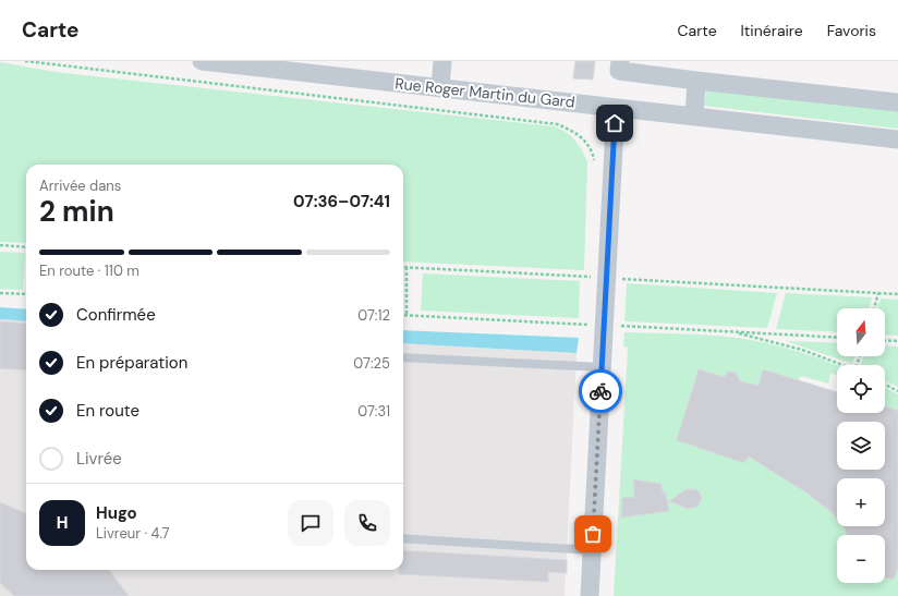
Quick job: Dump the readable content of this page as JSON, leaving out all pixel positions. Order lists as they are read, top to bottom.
{
  "streets": {
    "street": ["Rue Roger Martin du Gard"]
  },
  "north": "top",
  "page": {
    "header": "Carte",
    "nav": ["Carte", "Itinéraire", "Favoris"],
    "heading": ["2 min", "Arrivée dans", "07:36–07:41"],
    "panel": ["Hugo", "Livreur · 4.7"],
    "bar": "En route · 110 m",
    "list": [
      ["Confirmée", "07:12"],
      ["En préparation", "07:25"],
      ["En route", "07:31"],
      "Livrée"
    ],
    "map_buttons": ["+", "−"],
    "round": "H"
  }
}
